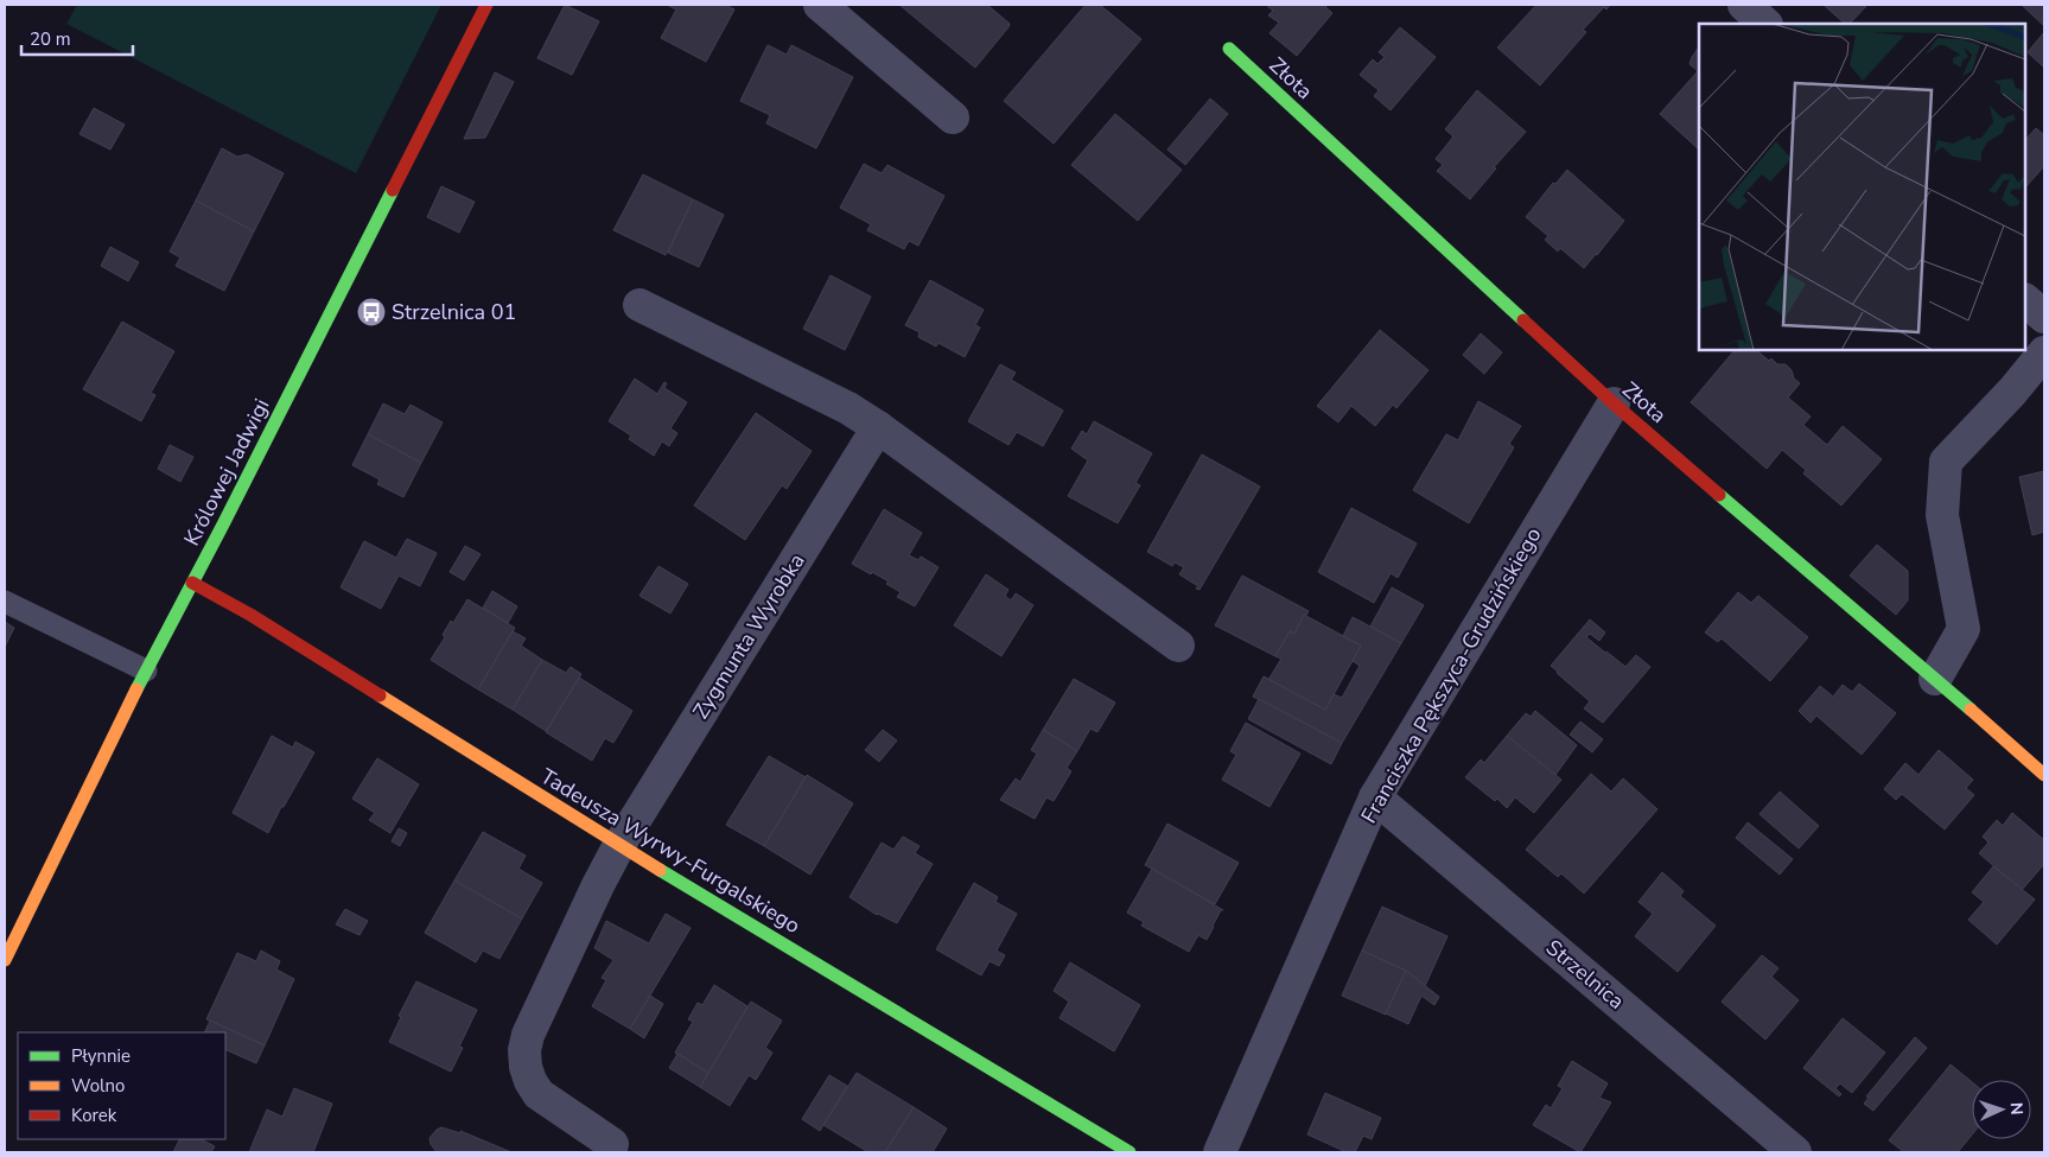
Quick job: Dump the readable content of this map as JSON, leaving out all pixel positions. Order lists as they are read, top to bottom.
{
  "streets": {
    "street": [
      "Złota",
      "Królowej Jadwigi",
      "Zygmunta Wyrobka",
      "Franciszka Pększyca-Grudzińskiego",
      "Tadeusza Wyrwy-Furgalskiego",
      "Strzelnica"
    ]
  },
  "crossings": [
    ["Złota", "Franciszka Pększyca-Grudzińskiego"],
    ["Królowej Jadwigi", "Tadeusza Wyrwy-Furgalskiego"],
    ["Zygmunta Wyrobka", "Tadeusza Wyrwy-Furgalskiego"],
    ["Franciszka Pększyca-Grudzińskiego", "Strzelnica"]
  ],
  "places": {
    "bus stop": ["Strzelnica 01"]
  },
  "legend": ["Płynnie", "Wolno", "Korek"],
  "scale_bar": "20 m",
  "north": "right"
}
